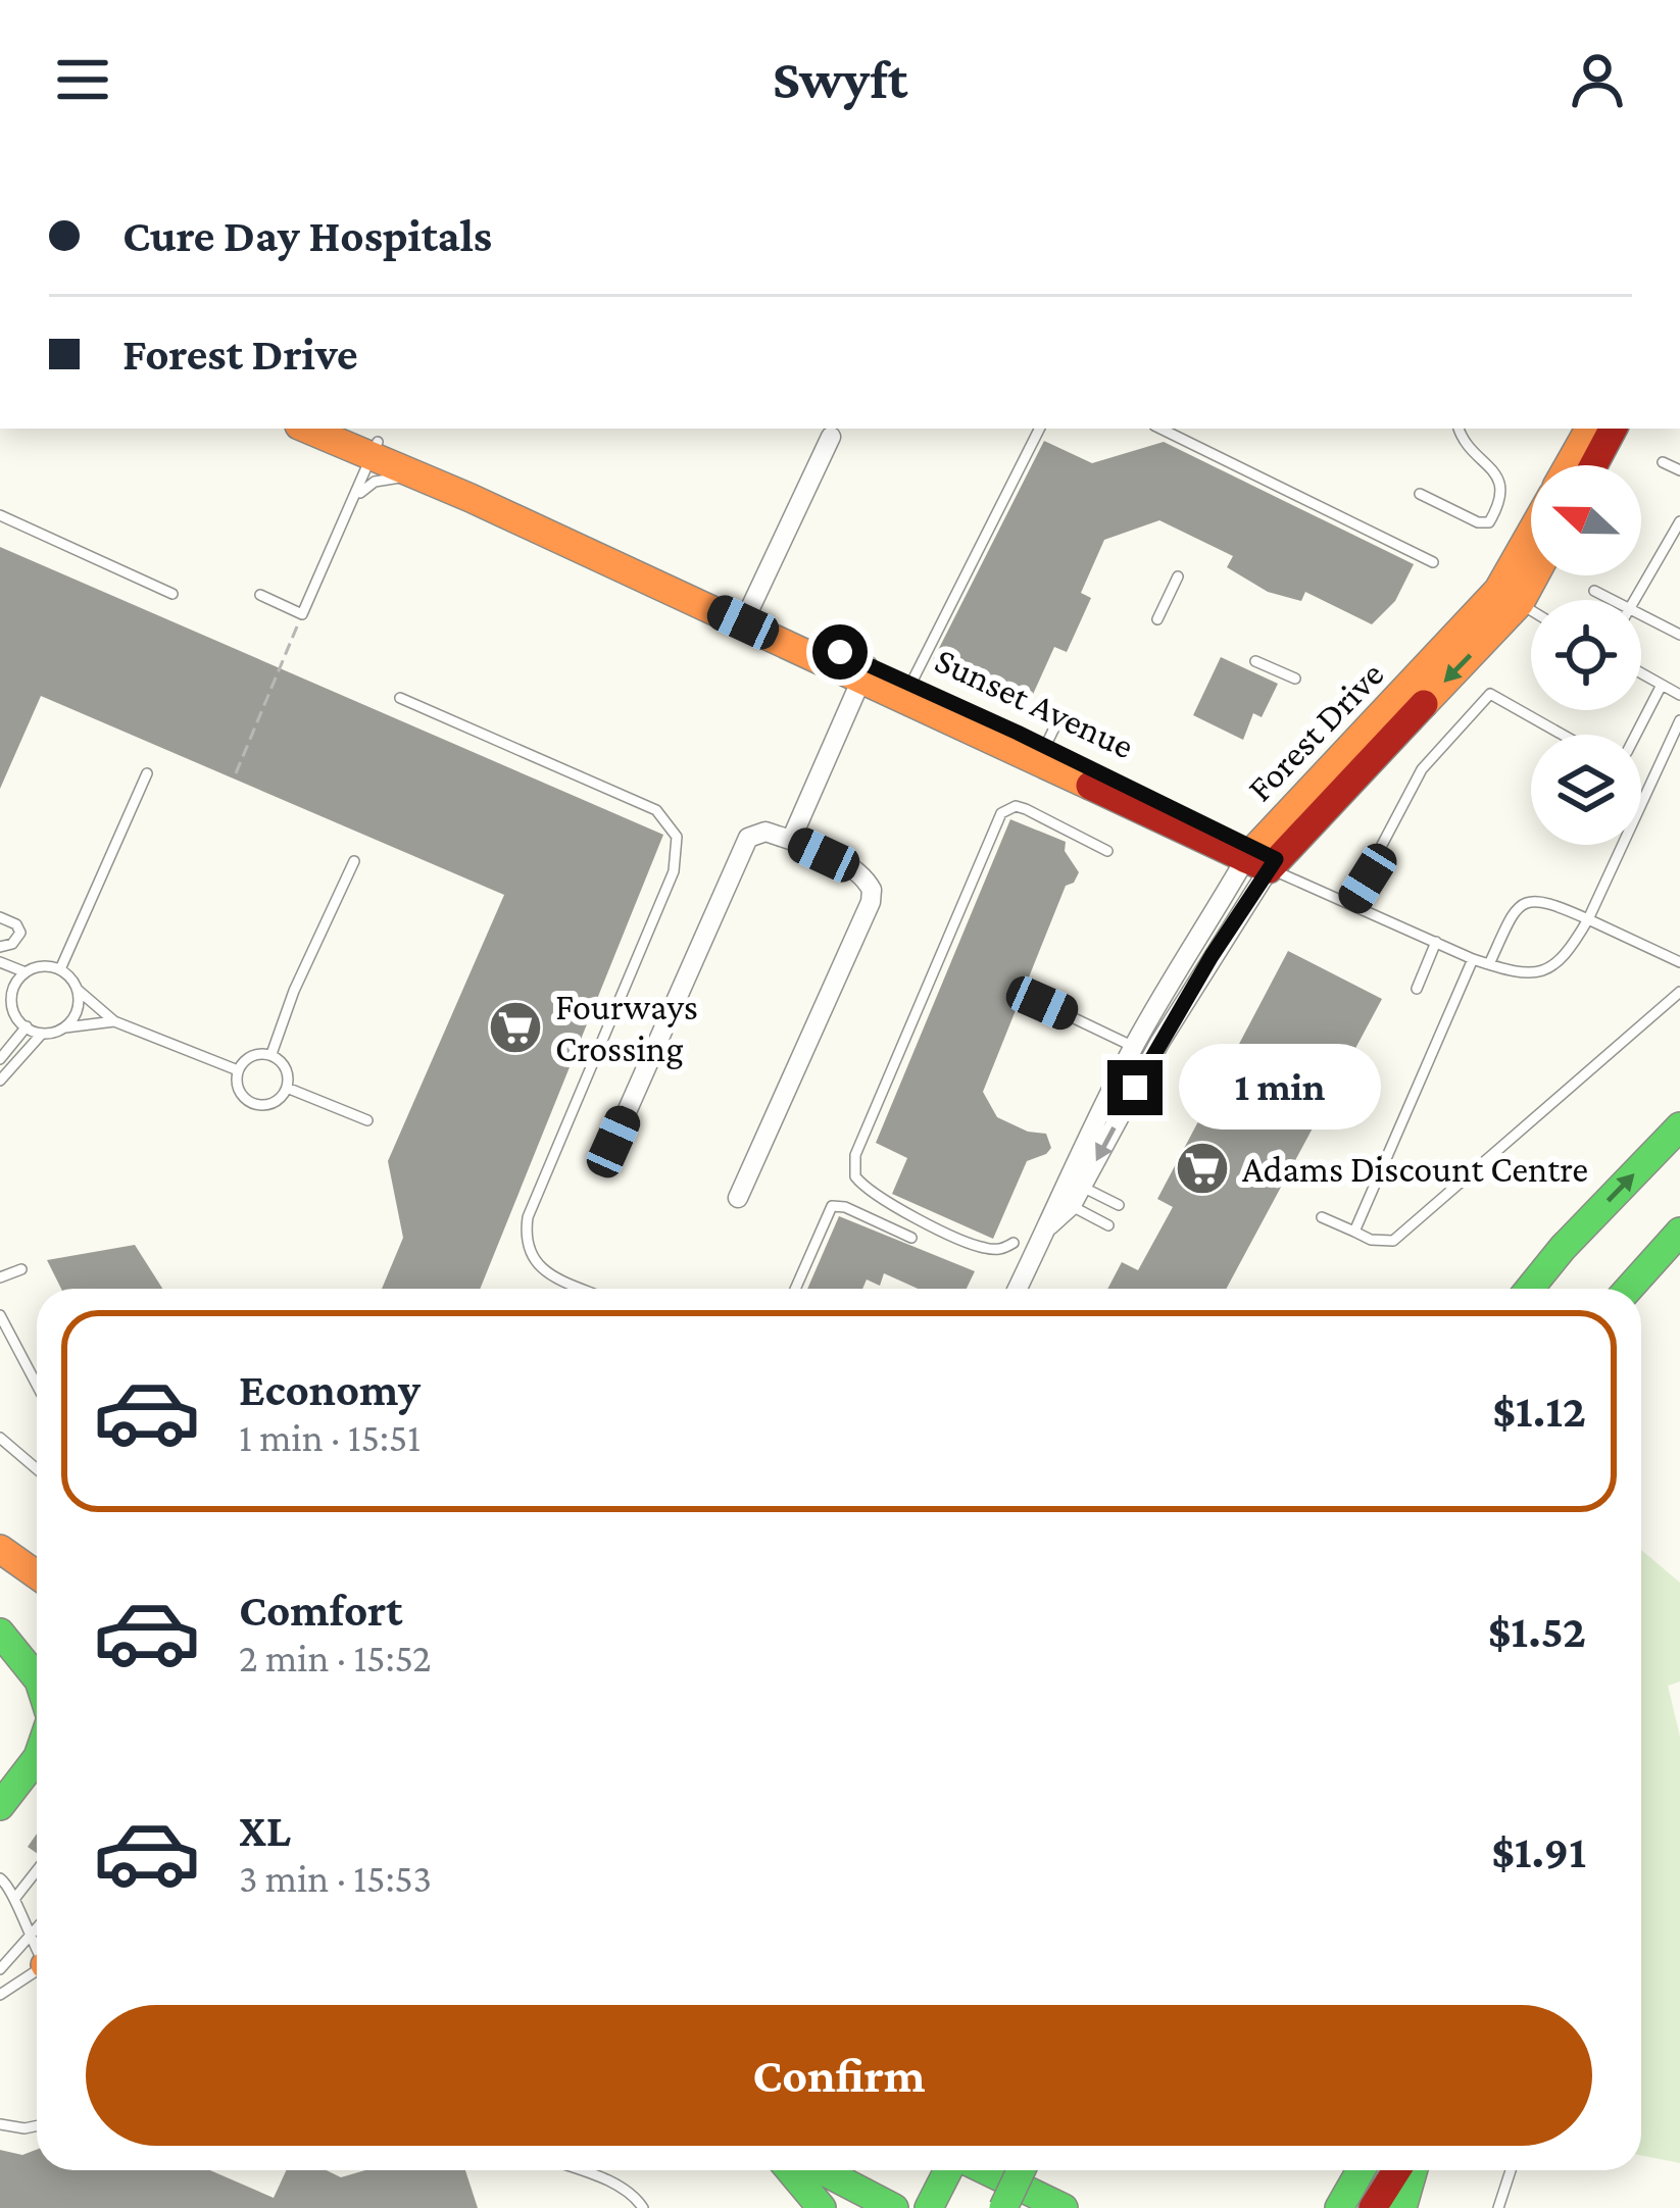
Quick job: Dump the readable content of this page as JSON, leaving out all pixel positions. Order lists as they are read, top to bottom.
{
  "streets": {
    "street": ["Sunset Avenue", "Forest Drive"]
  },
  "crossings": [
    ["Sunset Avenue", "Forest Drive"]
  ],
  "places": {
    "supermarket": ["Fourways Crossing", "Adams Discount Centre"]
  },
  "north": "left",
  "page": {
    "header": "Swyft",
    "banner": ["Cure Day Hospitals", "Forest Drive"],
    "bubble": "1 min",
    "list": [
      {
        "name": "Economy",
        "note": "1 min · 15:51",
        "value": "$1.12"
      },
      {
        "name": "Comfort",
        "note": "2 min · 15:52",
        "value": "$1.52"
      },
      {
        "name": "XL",
        "note": "3 min · 15:53",
        "value": "$1.91"
      }
    ],
    "buttons": "Confirm"
  }
}
